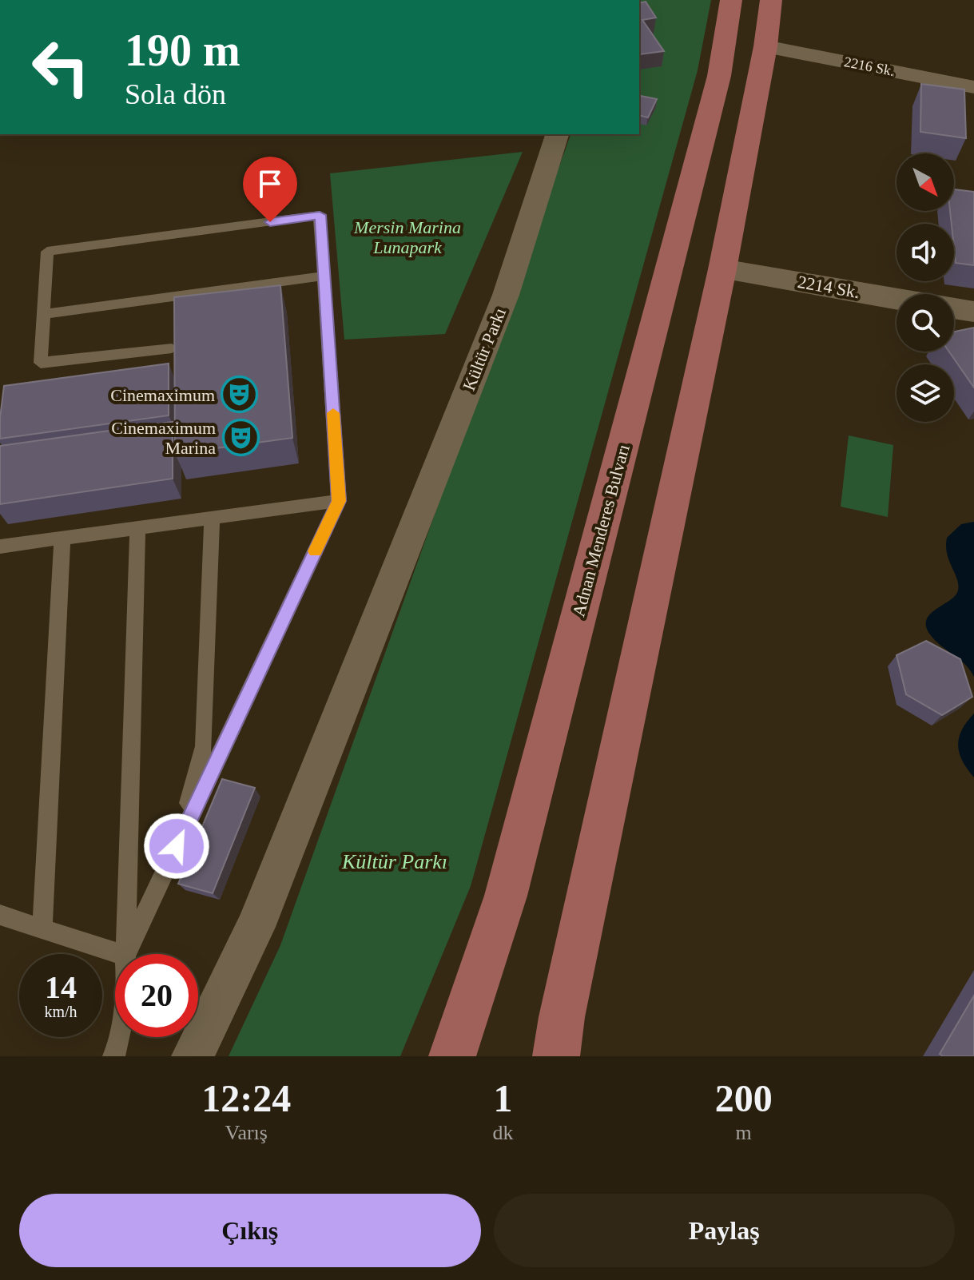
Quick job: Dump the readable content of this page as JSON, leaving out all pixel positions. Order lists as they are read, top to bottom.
{
  "streets": {
    "main road": ["Adnan Menderes Bulvarı"],
    "street": ["2216 Sk.", "2214 Sk.", "Kültür Parkı"]
  },
  "parks": ["Mersin Marina Lunapark", "Kültür Parkı"],
  "places": {
    "theatre": ["Cinemaximum", "Cinemaximum Marina"]
  },
  "north": "bottom right",
  "page": {
    "turn": ["190 m", "Sola dön"],
    "speed": "14 km/h",
    "limit": "20",
    "eta": [
      "12:24",
      "Varış",
      "1",
      "dk",
      "200",
      "m"
    ],
    "buttons": ["Çıkış", "Paylaş"]
  }
}
